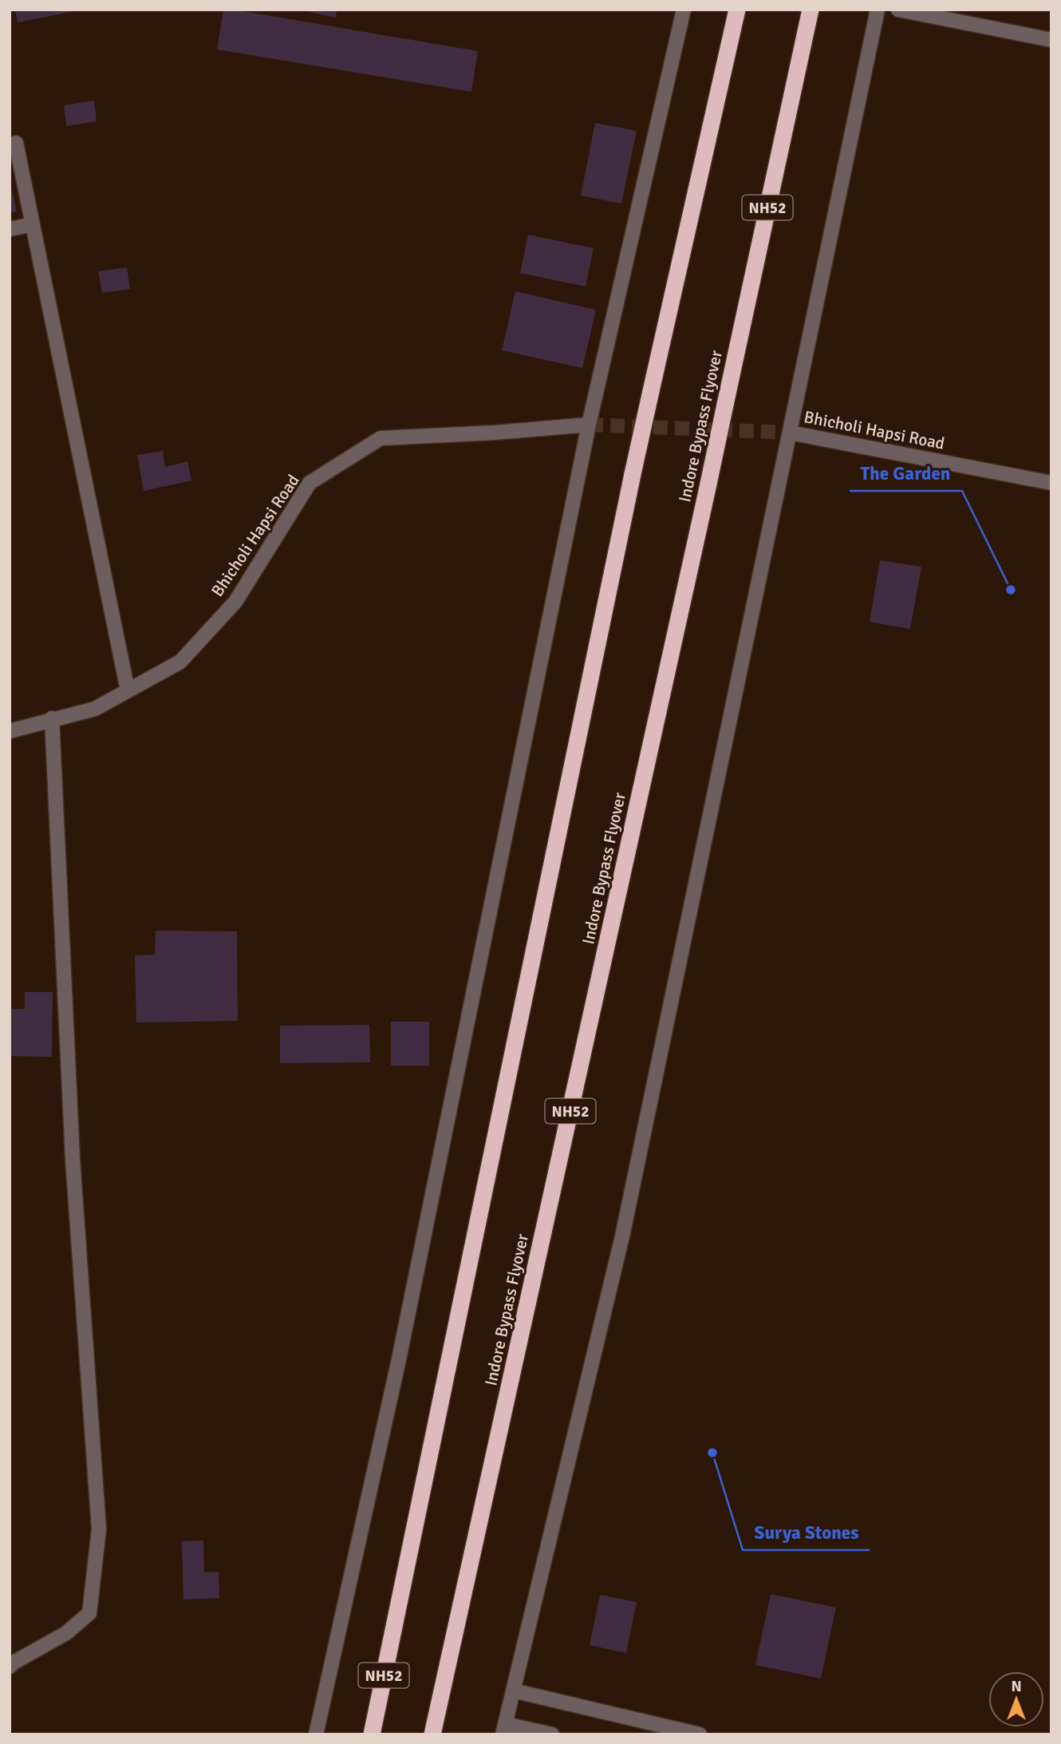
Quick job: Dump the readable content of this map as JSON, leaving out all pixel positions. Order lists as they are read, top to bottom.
{
  "streets": {
    "highway": ["NH52", "Indore Bypass Flyover"],
    "street": ["Bhicholi Hapsi Road"]
  },
  "places": ["The Garden", "Surya Stones"],
  "north": "top"
}
